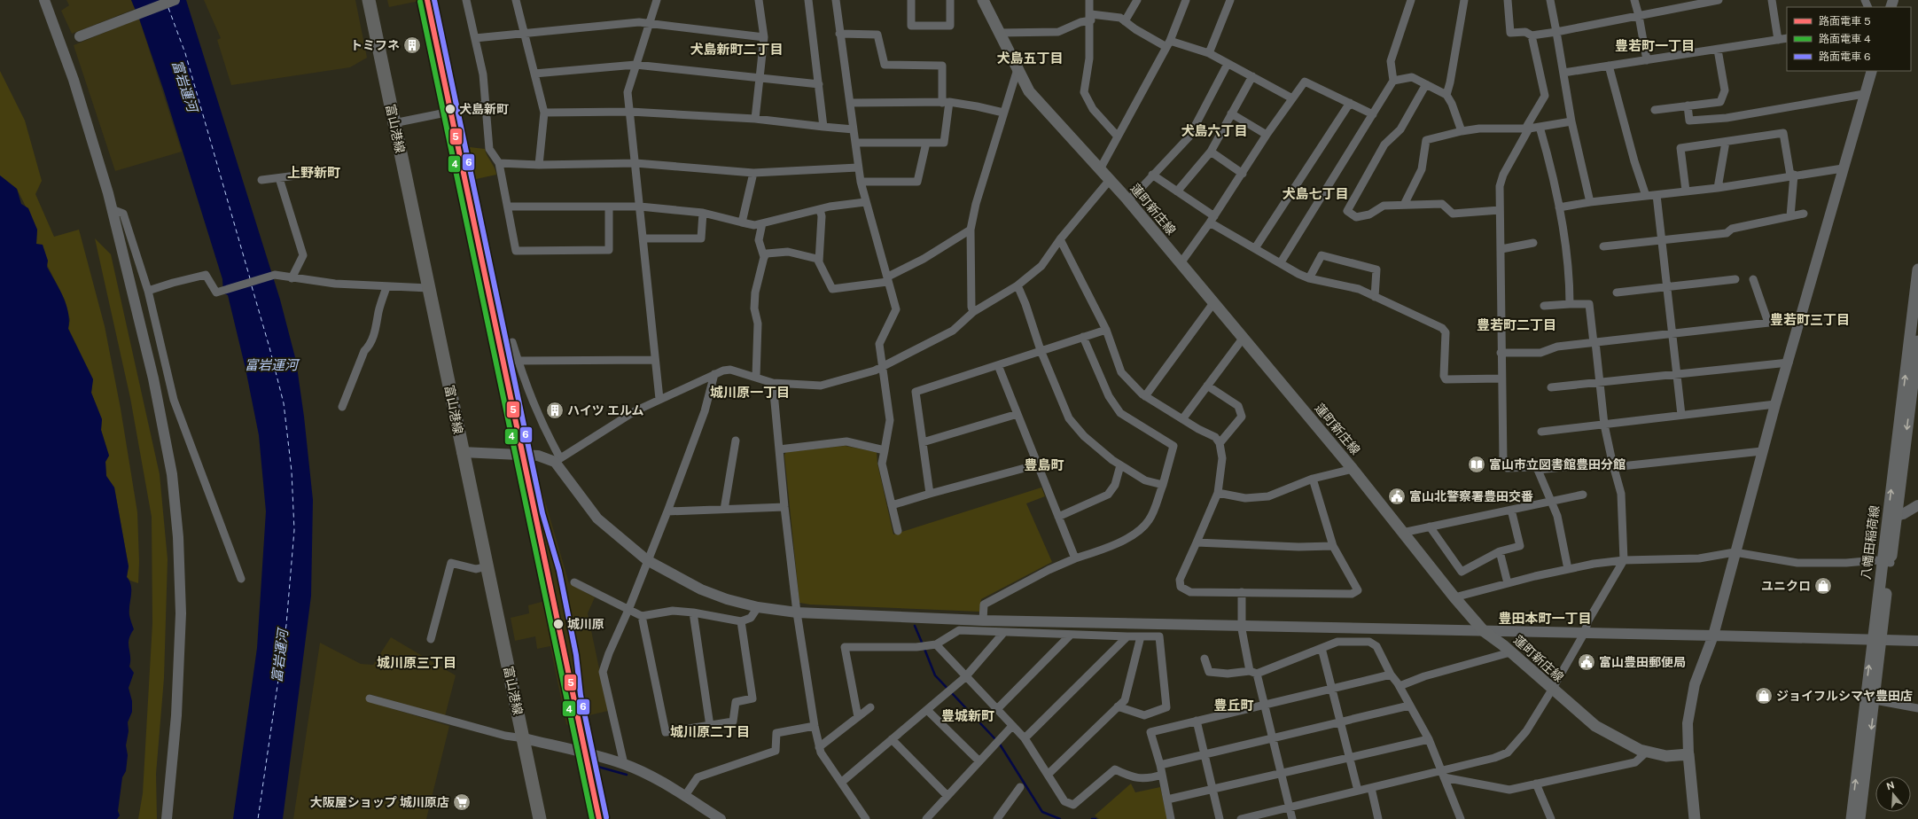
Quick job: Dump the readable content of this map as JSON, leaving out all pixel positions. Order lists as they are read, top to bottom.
{
  "streets": {
    "main road": ["富山港線", "蓮町新庄線", "八幡田稲荷線"]
  },
  "districts": [
    "豊若町一丁目",
    "犬島新町二丁目",
    "犬島五丁目",
    "犬島六丁目",
    "上野新町",
    "犬島七丁目",
    "豊若町三丁目",
    "豊若町二丁目",
    "城川原一丁目",
    "豊島町",
    "豊田本町一丁目",
    "城川原三丁目",
    "豊丘町",
    "豊城新町",
    "城川原二丁目"
  ],
  "water": ["富岩運河"],
  "places": {
    "building": ["トミフネ", "ハイツ エルム"],
    "other": ["犬島新町", "城川原"],
    "library": ["富山市立図書館豊田分館"],
    "public building": ["富山北警察署豊田交番", "富山豊田郵便局"],
    "shop": ["ユニクロ", "ジョイフルシマヤ豊田店"],
    "supermarket": ["大阪屋ショップ 城川原店"]
  },
  "lines": ["tram line 5", "tram line 6", "tram line 4"],
  "legend": ["路面電車 5", "路面電車 4", "路面電車 6"],
  "north": "top"
}
